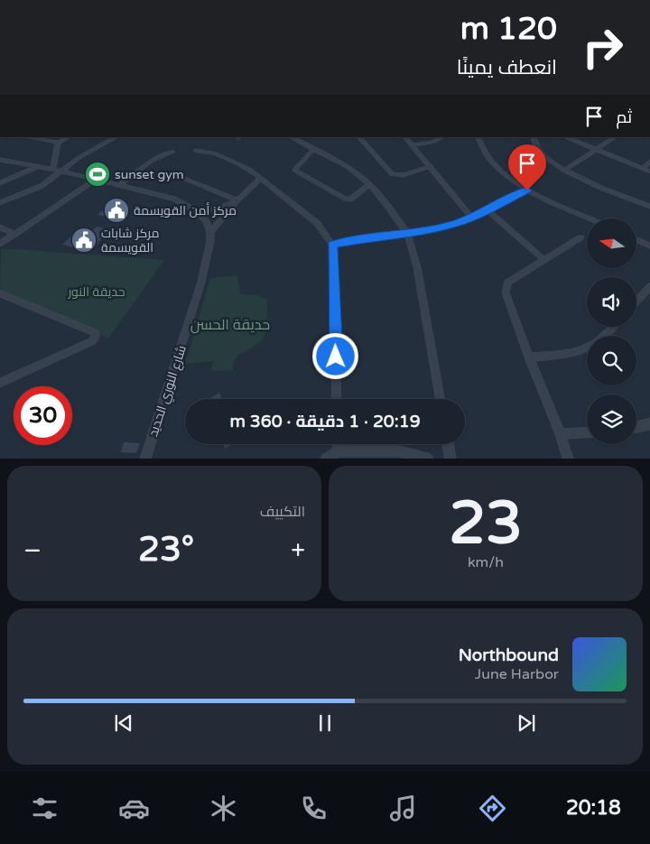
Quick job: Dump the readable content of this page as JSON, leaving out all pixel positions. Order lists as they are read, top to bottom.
{
  "streets": {
    "street": ["شارع النوري الحديد"]
  },
  "parks": ["حديقة النور", "حديقة الحسن"],
  "places": {
    "sports": ["sunset gym"],
    "public building": ["مركز أمن القويسمة", "مركز شابات القويسمة"]
  },
  "north": "left",
  "page": {
    "turn": ["120 m", "انعطف يمينًا"],
    "then": "ثم",
    "limit": "30",
    "trip": "20:19 · 1 دقيقة · 360 m",
    "tile": [
      ["23", "km/h"],
      "التكييف"
    ],
    "heat": ["−", "23°", "+"],
    "song": ["Northbound", "June Harbor"],
    "tabs": "20:18"
  }
}
